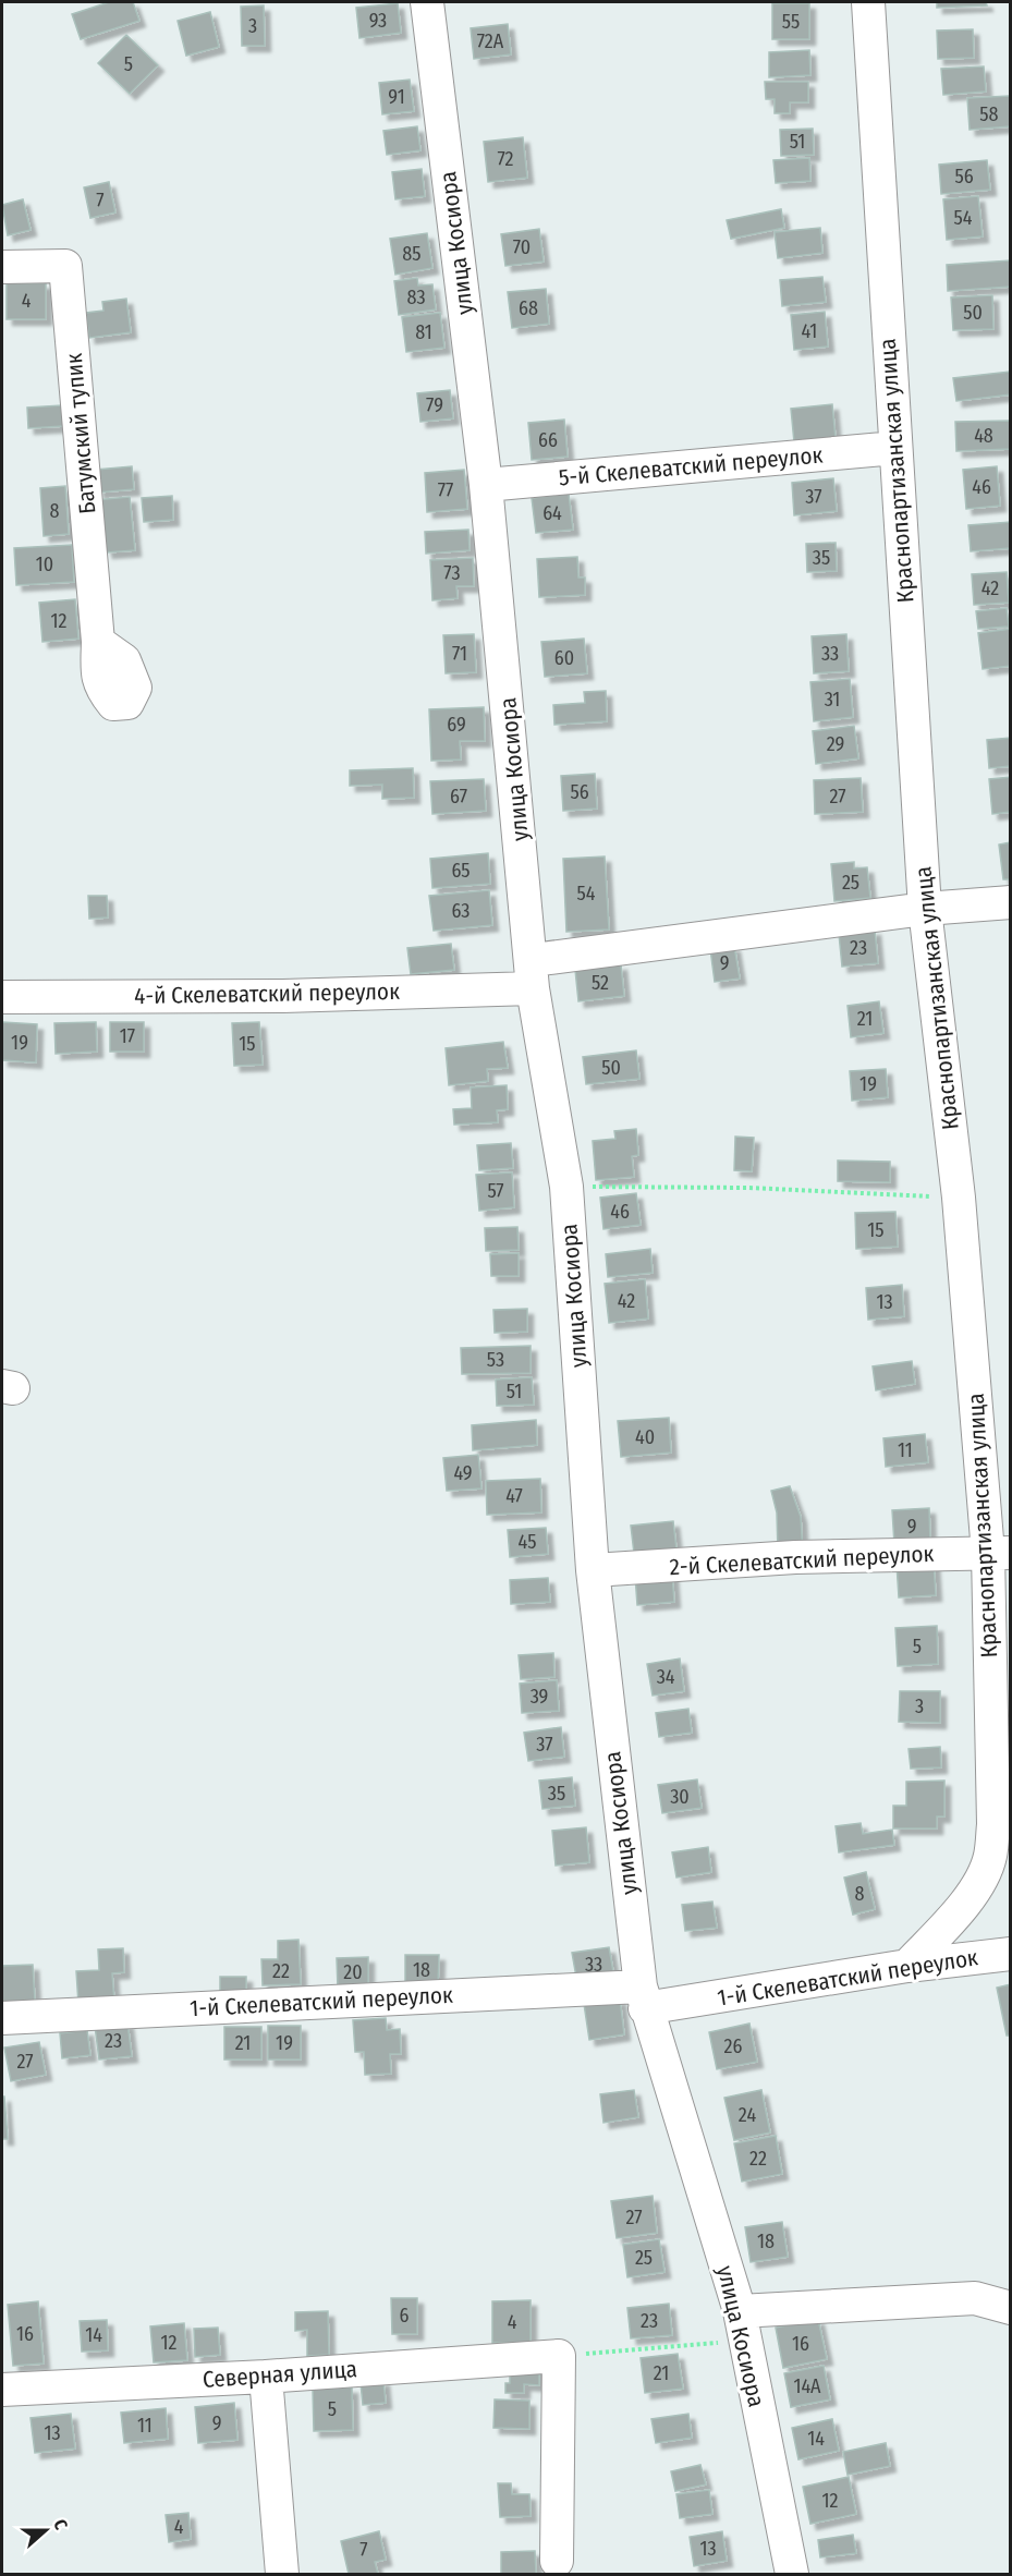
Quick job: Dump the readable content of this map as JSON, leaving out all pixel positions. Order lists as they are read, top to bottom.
{
  "streets": {
    "street": [
      "улица Косиора",
      "Батумский тупик",
      "5-й Скелеватский переулок",
      "Краснопартизанская улица",
      "4-й Скелеватский переулок",
      "2-й Скелеватский переулок",
      "1-й Скелеватский переулок",
      "Северная улица"
    ]
  },
  "crossings": [
    ["улица Косиора", "5-й Скелеватский переулок"],
    ["улица Косиора", "4-й Скелеватский переулок"],
    ["улица Косиора", "2-й Скелеватский переулок"],
    ["улица Косиора", "1-й Скелеватский переулок"],
    ["5-й Скелеватский переулок", "Краснопартизанская улица"],
    ["Краснопартизанская улица", "4-й Скелеватский переулок"],
    ["Краснопартизанская улица", "2-й Скелеватский переулок"],
    ["Краснопартизанская улица", "1-й Скелеватский переулок"]
  ],
  "house_numbers": [
    "93",
    "55",
    "3",
    "72А",
    "5",
    "91",
    "58",
    "51",
    "72",
    "56",
    "7",
    "54",
    "70",
    "85",
    "83",
    "4",
    "68",
    "50",
    "41",
    "81",
    "79",
    "48",
    "66",
    "46",
    "77",
    "37",
    "8",
    "64",
    "35",
    "10",
    "73",
    "42",
    "12",
    "71",
    "33",
    "60",
    "31",
    "69",
    "29",
    "56",
    "67",
    "27",
    "65",
    "25",
    "54",
    "63",
    "23",
    "9",
    "52",
    "21",
    "17",
    "19",
    "15",
    "50",
    "19",
    "57",
    "46",
    "15",
    "42",
    "13",
    "53",
    "51",
    "40",
    "11",
    "49",
    "47",
    "9",
    "45",
    "5",
    "34",
    "39",
    "3",
    "37",
    "35",
    "30",
    "8",
    "33",
    "18",
    "22",
    "20",
    "23",
    "21",
    "19",
    "26",
    "27",
    "24",
    "22",
    "27",
    "18",
    "25",
    "6",
    "23",
    "4",
    "16",
    "14",
    "12",
    "16",
    "21",
    "14А",
    "5",
    "9",
    "11",
    "13",
    "14",
    "12",
    "4",
    "13",
    "7"
  ],
  "north": "right"
}
